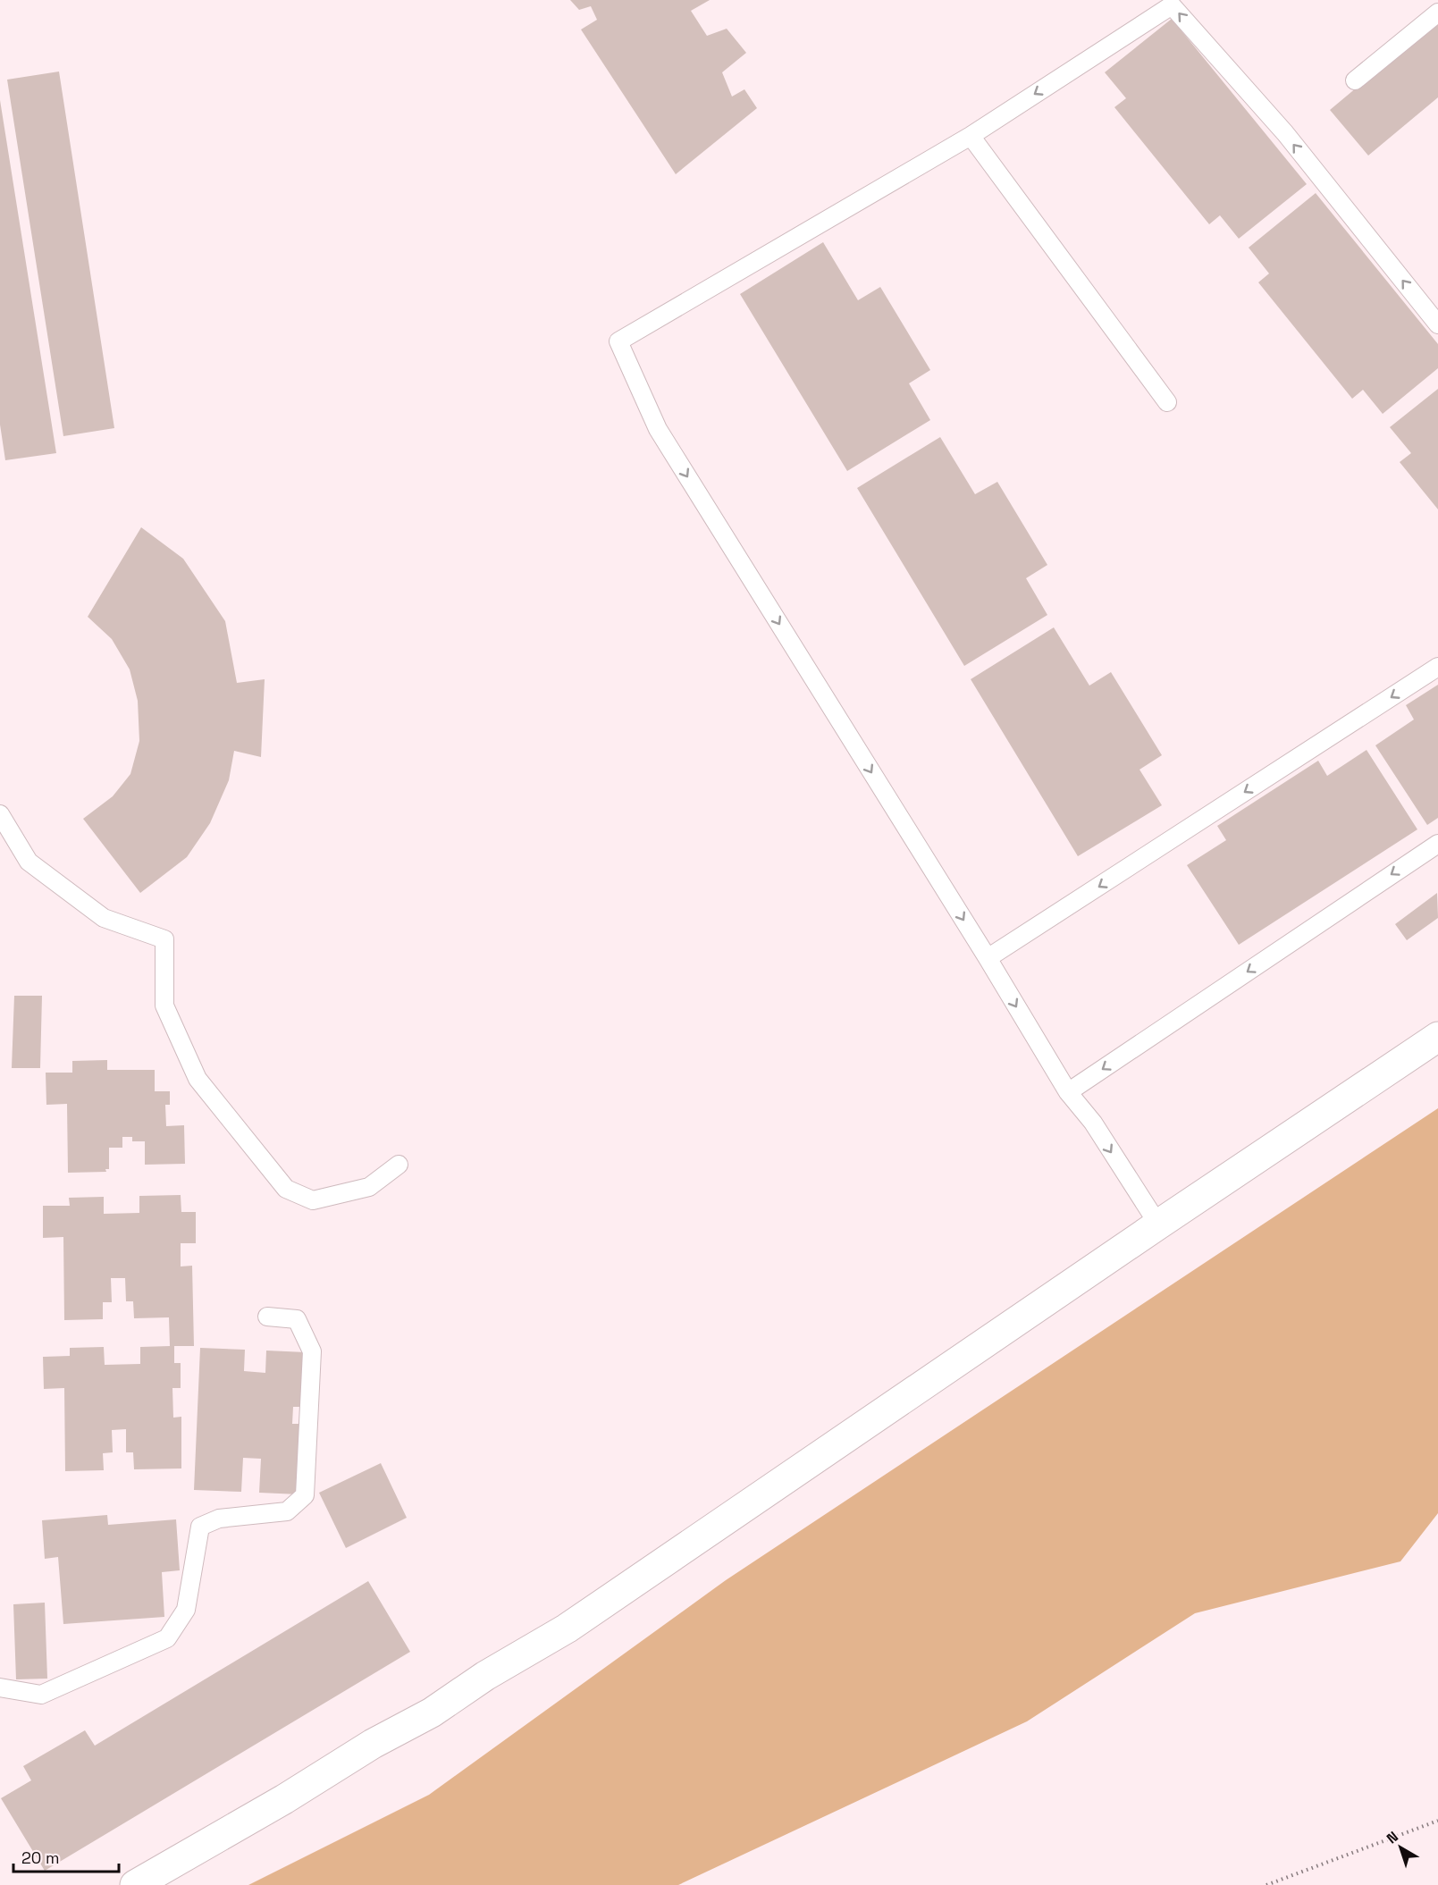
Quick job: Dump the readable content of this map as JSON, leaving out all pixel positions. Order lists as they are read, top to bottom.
{
  "scale_bar": "20 m",
  "north": "top left"
}
